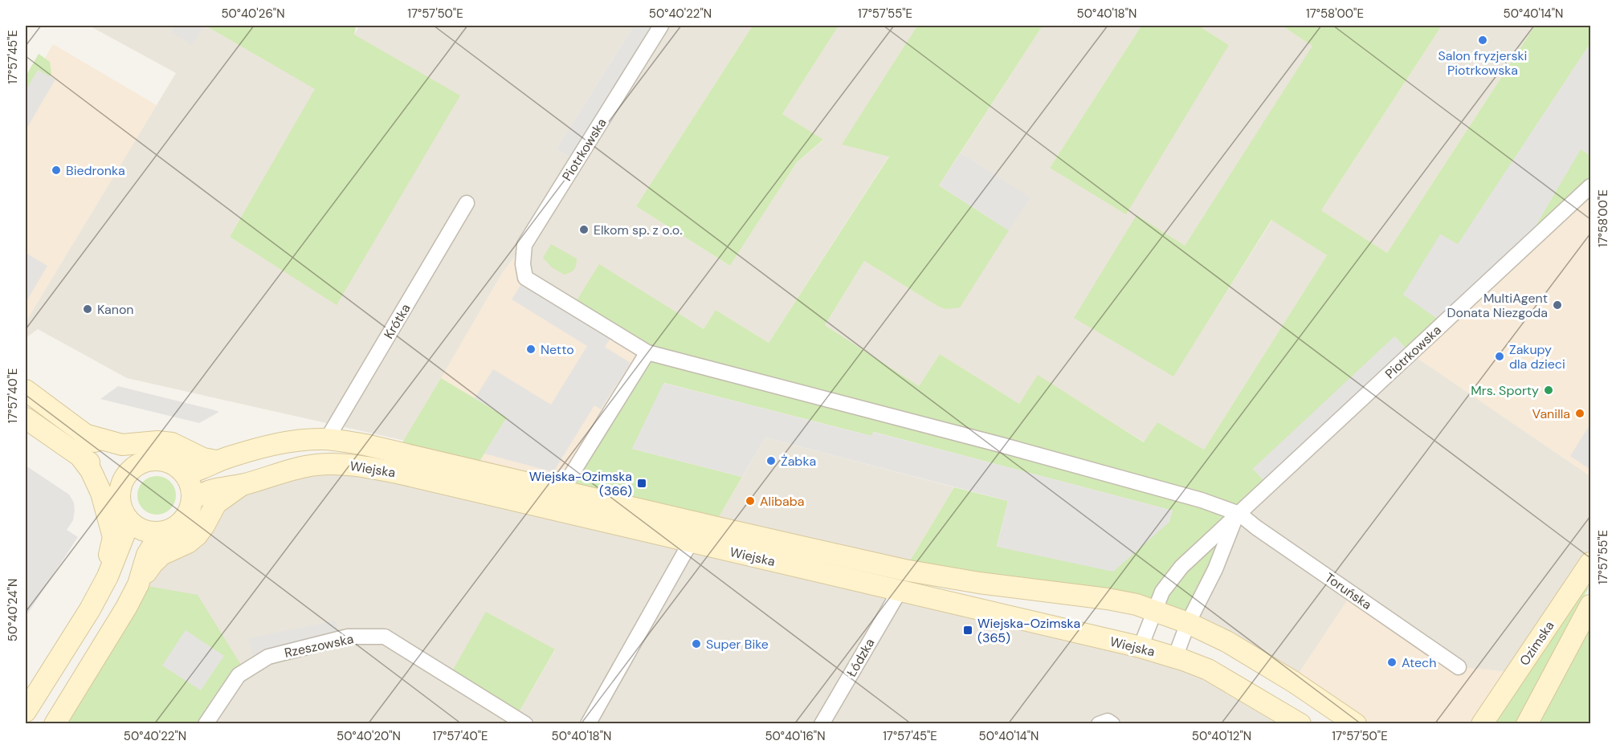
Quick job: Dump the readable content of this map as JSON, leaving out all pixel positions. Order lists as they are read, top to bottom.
{
  "streets": {
    "street": [
      "Piotrkowska",
      "Krótka",
      "Wiejska",
      "Toruńska",
      "Ozimska",
      "Rzeszowska",
      "Łódzka"
    ]
  },
  "crossings": [
    ["Piotrkowska", "Wiejska"],
    ["Piotrkowska", "Toruńska"],
    ["Krótka", "Wiejska"],
    ["Wiejska", "Łódzka"]
  ],
  "places": {
    "other": [
      "Salon fryzjerski Piotrkowska",
      "Biedronka",
      "Elkom sp. z o.o.",
      "MultiAgent Donata Niezgoda",
      "Kanon",
      "Netto",
      "Zakupy dla dzieci",
      "Mrs. Sporty",
      "Vanilla",
      "Żabka",
      "Alibaba",
      "Super Bike",
      "Atech"
    ],
    "transit": ["Wiejska-Ozimska (366)", "Wiejska-Ozimska (365)"]
  },
  "coordinates": [
    "50°40'26\"N",
    "17°57'50\"E",
    "50°40'22\"N",
    "17°57'55\"E",
    "50°40'18\"N",
    "17°58'00\"E",
    "50°40'14\"N",
    "17°57'45\"E",
    "17°57'40\"E",
    "50°40'24\"N",
    "50°40'20\"N",
    "50°40'16\"N",
    "50°40'12\"N"
  ]
}
